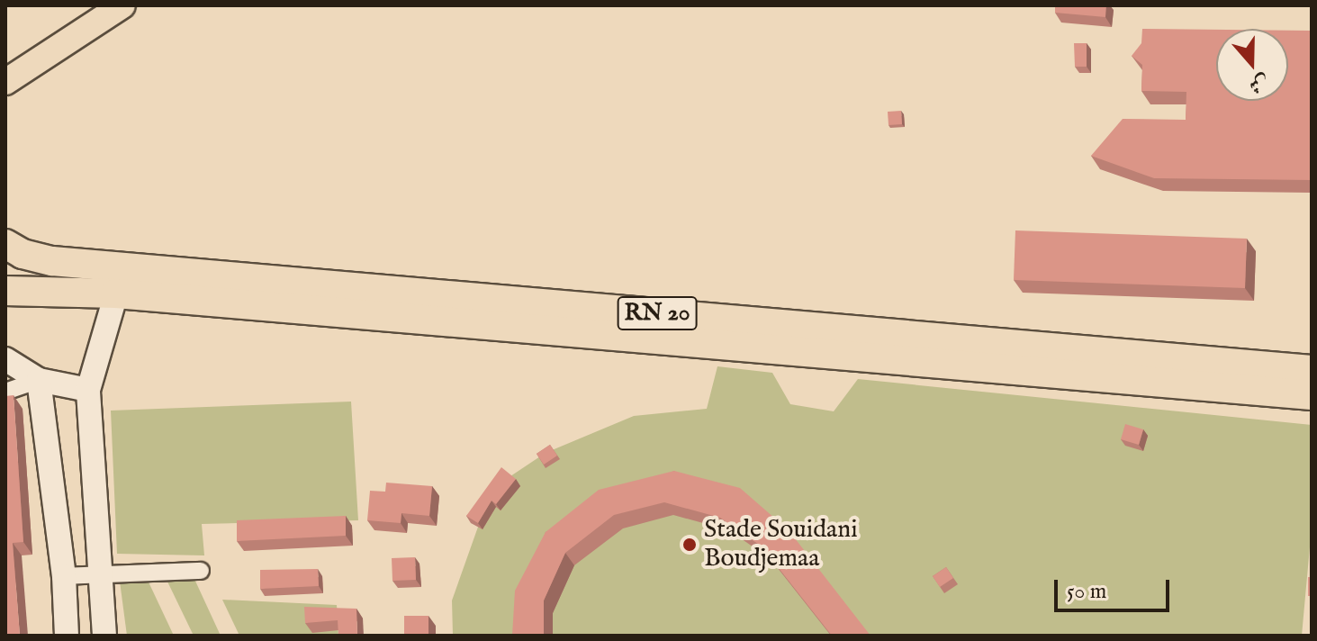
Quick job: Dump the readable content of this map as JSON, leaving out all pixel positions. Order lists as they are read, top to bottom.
{
  "streets": {
    "highway": ["RN 20"]
  },
  "places": ["Stade Souidani Boudjemaa"],
  "scale_bar": "50 m",
  "north": "bottom"
}
